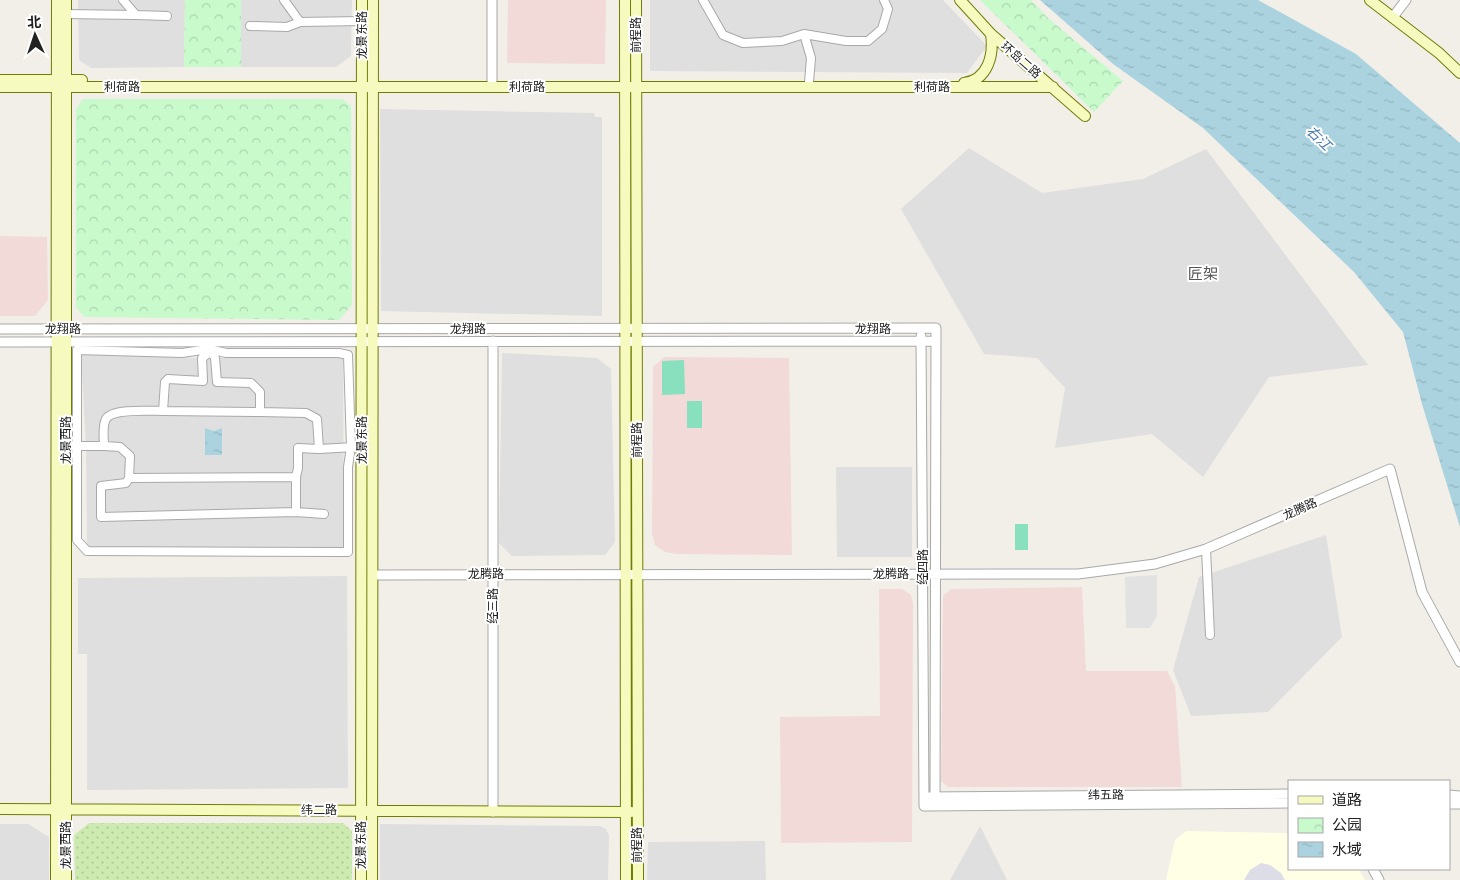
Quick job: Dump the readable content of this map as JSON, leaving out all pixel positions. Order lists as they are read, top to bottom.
{
  "streets": {
    "main road": [
      "龙景东路",
      "前程路",
      "环岛二路",
      "利荷路",
      "龙景西路",
      "纬二路"
    ],
    "street": [
      "龙翔路",
      "龙腾路",
      "经四路",
      "经三路",
      "纬五路"
    ]
  },
  "crossings": [
    ["龙景东路", "利荷路"],
    ["龙景东路", "龙翔路"],
    ["龙景东路", "龙腾路"],
    ["龙景东路", "纬二路"],
    ["前程路", "利荷路"],
    ["前程路", "龙翔路"],
    ["前程路", "龙腾路"],
    ["前程路", "纬二路"],
    ["环岛二路", "利荷路"],
    ["利荷路", "龙景西路"],
    ["龙翔路", "龙景西路"],
    ["龙翔路", "经四路"],
    ["龙翔路", "经三路"],
    ["龙景西路", "纬二路"],
    ["龙腾路", "经四路"],
    ["龙腾路", "经三路"],
    ["经四路", "纬五路"],
    ["经三路", "纬二路"]
  ],
  "districts": ["匠架"],
  "water": ["右江"],
  "legend": ["道路", "公园", "水域"],
  "north": "top"
}
